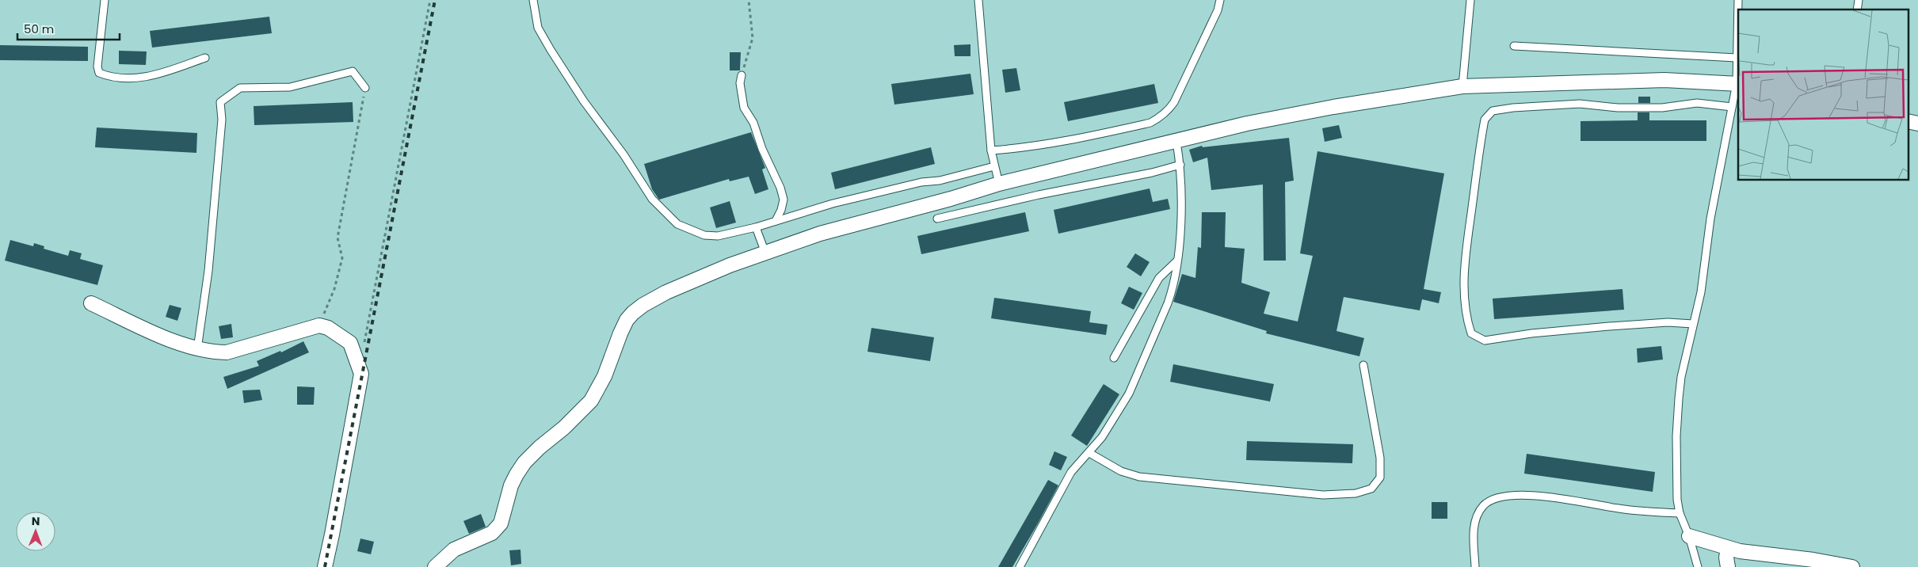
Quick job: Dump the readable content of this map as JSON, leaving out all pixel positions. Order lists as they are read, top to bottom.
{
  "scale_bar": "50 m",
  "north": "top"
}
